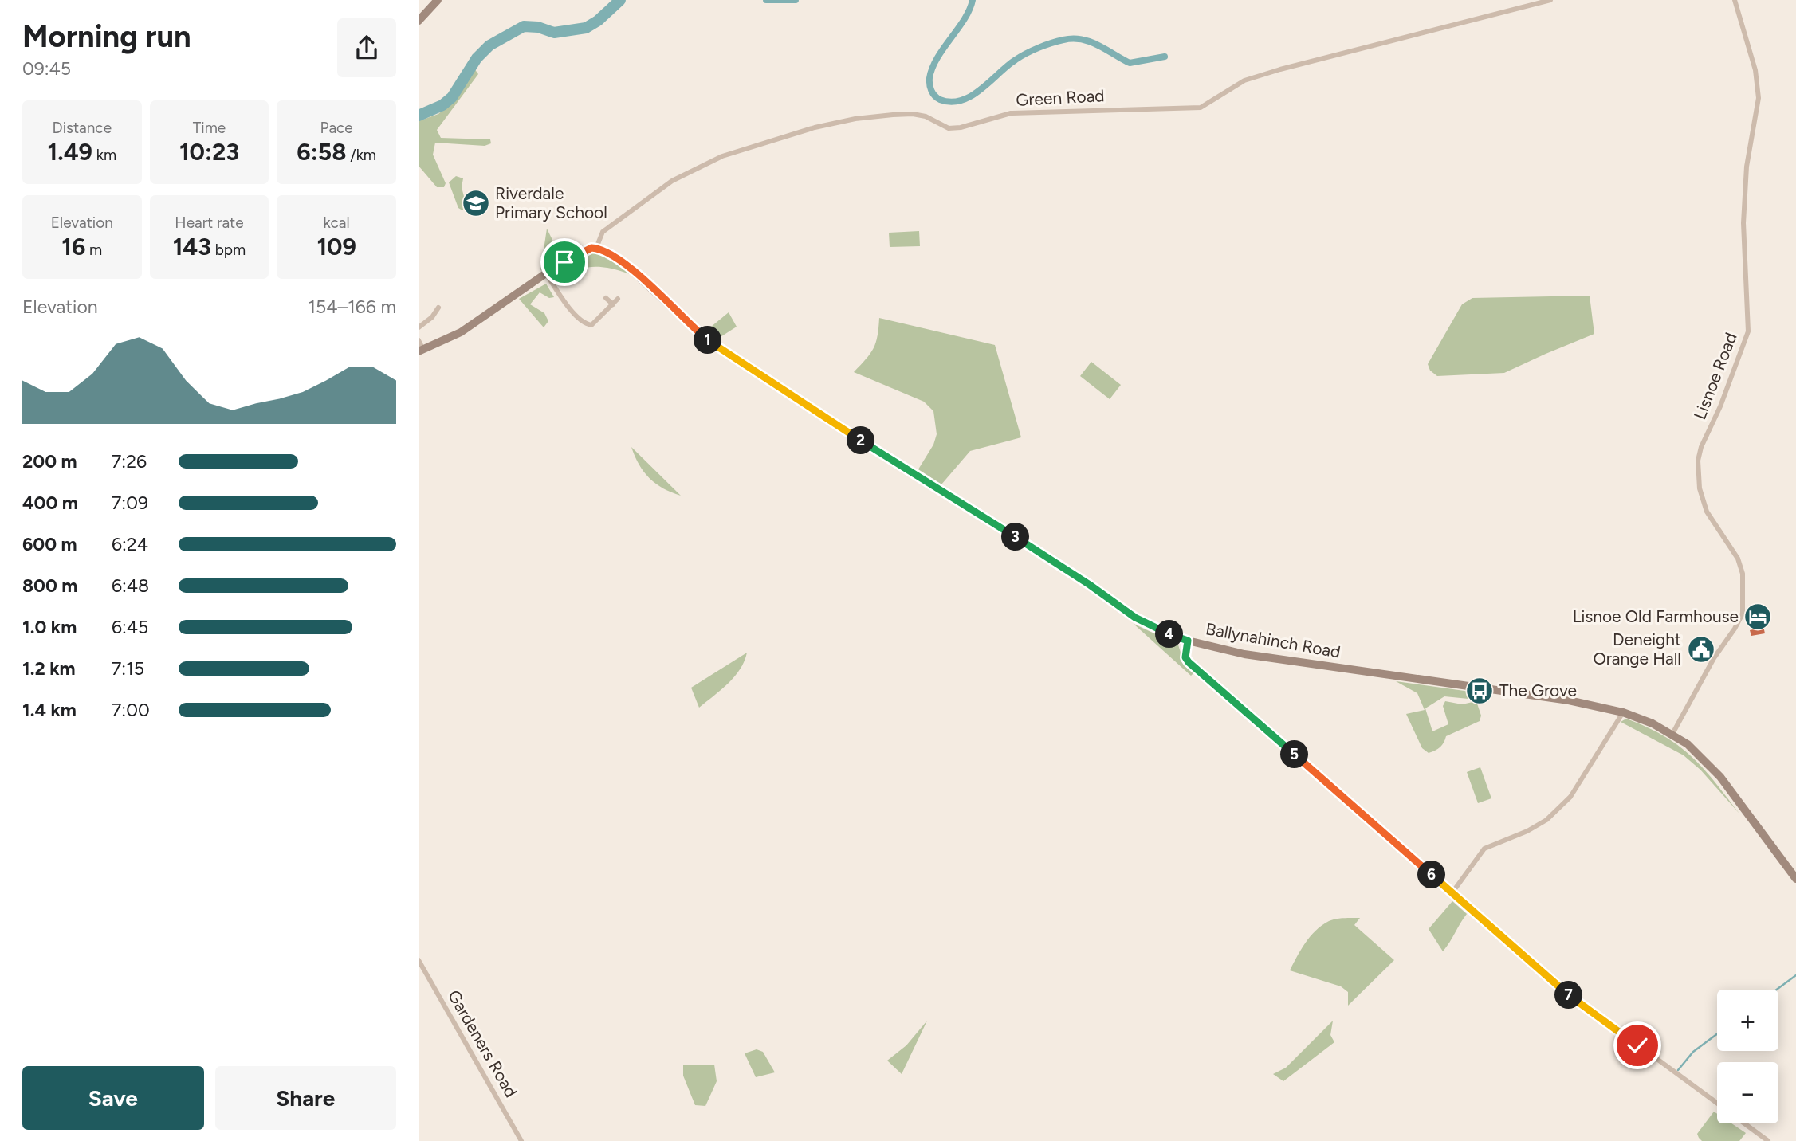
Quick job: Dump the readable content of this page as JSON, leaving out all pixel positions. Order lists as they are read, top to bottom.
{
  "streets": {
    "street": [
      "Green Road",
      "Lisnoe Road",
      "Ballynahinch Road",
      "Gardeners Road"
    ]
  },
  "crossings": [
    ["Green Road", "Ballynahinch Road"],
    ["Lisnoe Road", "Ballynahinch Road"]
  ],
  "places": {
    "school or university": ["Riverdale Primary School"],
    "hotel": ["Lisnoe Old Farmhouse"],
    "public building": ["Deneight Orange Hall"],
    "bus stop": ["The Grove"]
  },
  "page": {
    "heading": ["Morning run", "09:45"],
    "stats": [
      ["Distance", "1.49 km"],
      ["Time", "10:23"],
      ["Pace", "6:58 /km"],
      ["Elevation", "16 m"],
      ["Heart rate", "143 bpm"],
      ["kcal", "109"]
    ],
    "chart": ["Elevation", "154–166 m"],
    "pins": [
      "1",
      "2",
      "3",
      "4",
      "5",
      "6",
      "7"
    ],
    "list": [
      {
        "name": "200 m",
        "note": "7:26"
      },
      {
        "name": "400 m",
        "note": "7:09"
      },
      {
        "name": "600 m",
        "note": "6:24"
      },
      {
        "name": "800 m",
        "note": "6:48"
      },
      {
        "name": "1.0 km",
        "note": "6:45"
      },
      {
        "name": "1.2 km",
        "note": "7:15"
      },
      {
        "name": "1.4 km",
        "note": "7:00"
      }
    ],
    "map_buttons": ["+", "−"],
    "buttons": ["Save", "Share"]
  }
}
